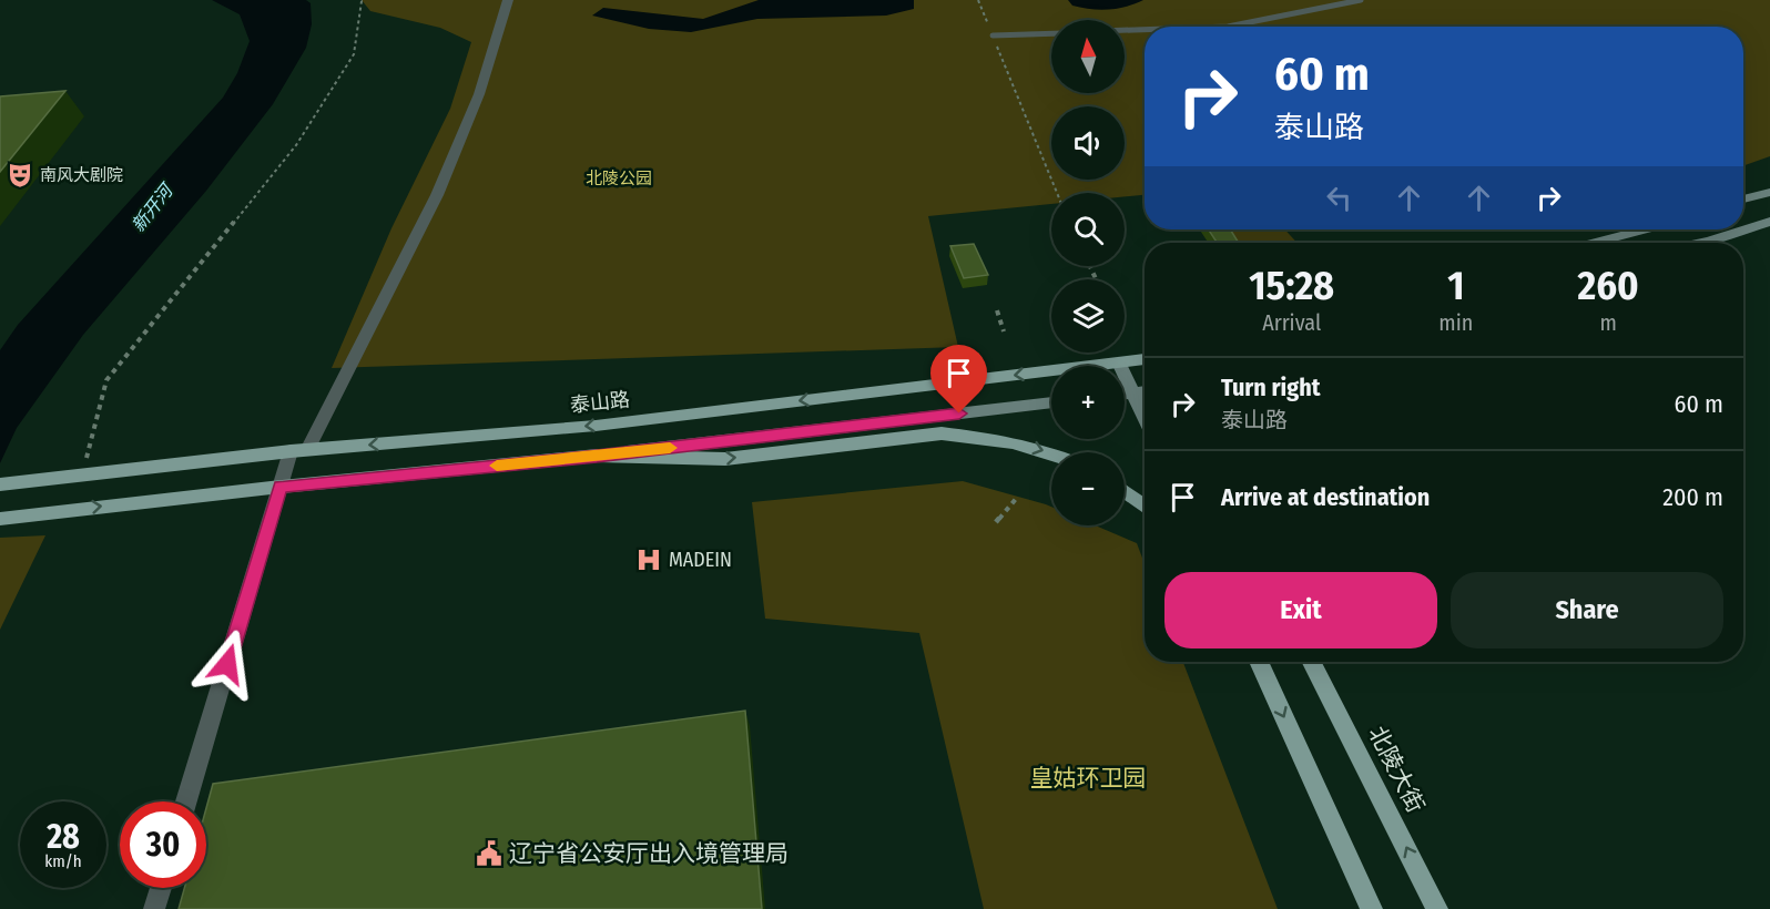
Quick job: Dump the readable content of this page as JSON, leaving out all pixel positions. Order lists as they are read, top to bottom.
{
  "streets": {
    "main road": ["泰山路", "北陵大街"]
  },
  "water": ["新开河"],
  "parks": ["北陵公园", "皇姑环卫园"],
  "places": {
    "theatre": ["南风大剧院"],
    "hospital": ["MADEIN"],
    "public building": ["辽宁省公安厅出入境管理局"]
  },
  "north": "top",
  "page": {
    "map_buttons": ["+", "−"],
    "turn": ["60 m", "泰山路"],
    "eta": [
      "15:28",
      "Arrival",
      "1",
      "min",
      "260",
      "m"
    ],
    "list": [
      {
        "name": "Turn right",
        "note": "泰山路",
        "value": "60 m"
      },
      {
        "name": "Arrive at destination",
        "value": "200 m"
      }
    ],
    "buttons": ["Exit", "Share"],
    "speed": "28 km/h",
    "limit": "30"
  }
}
